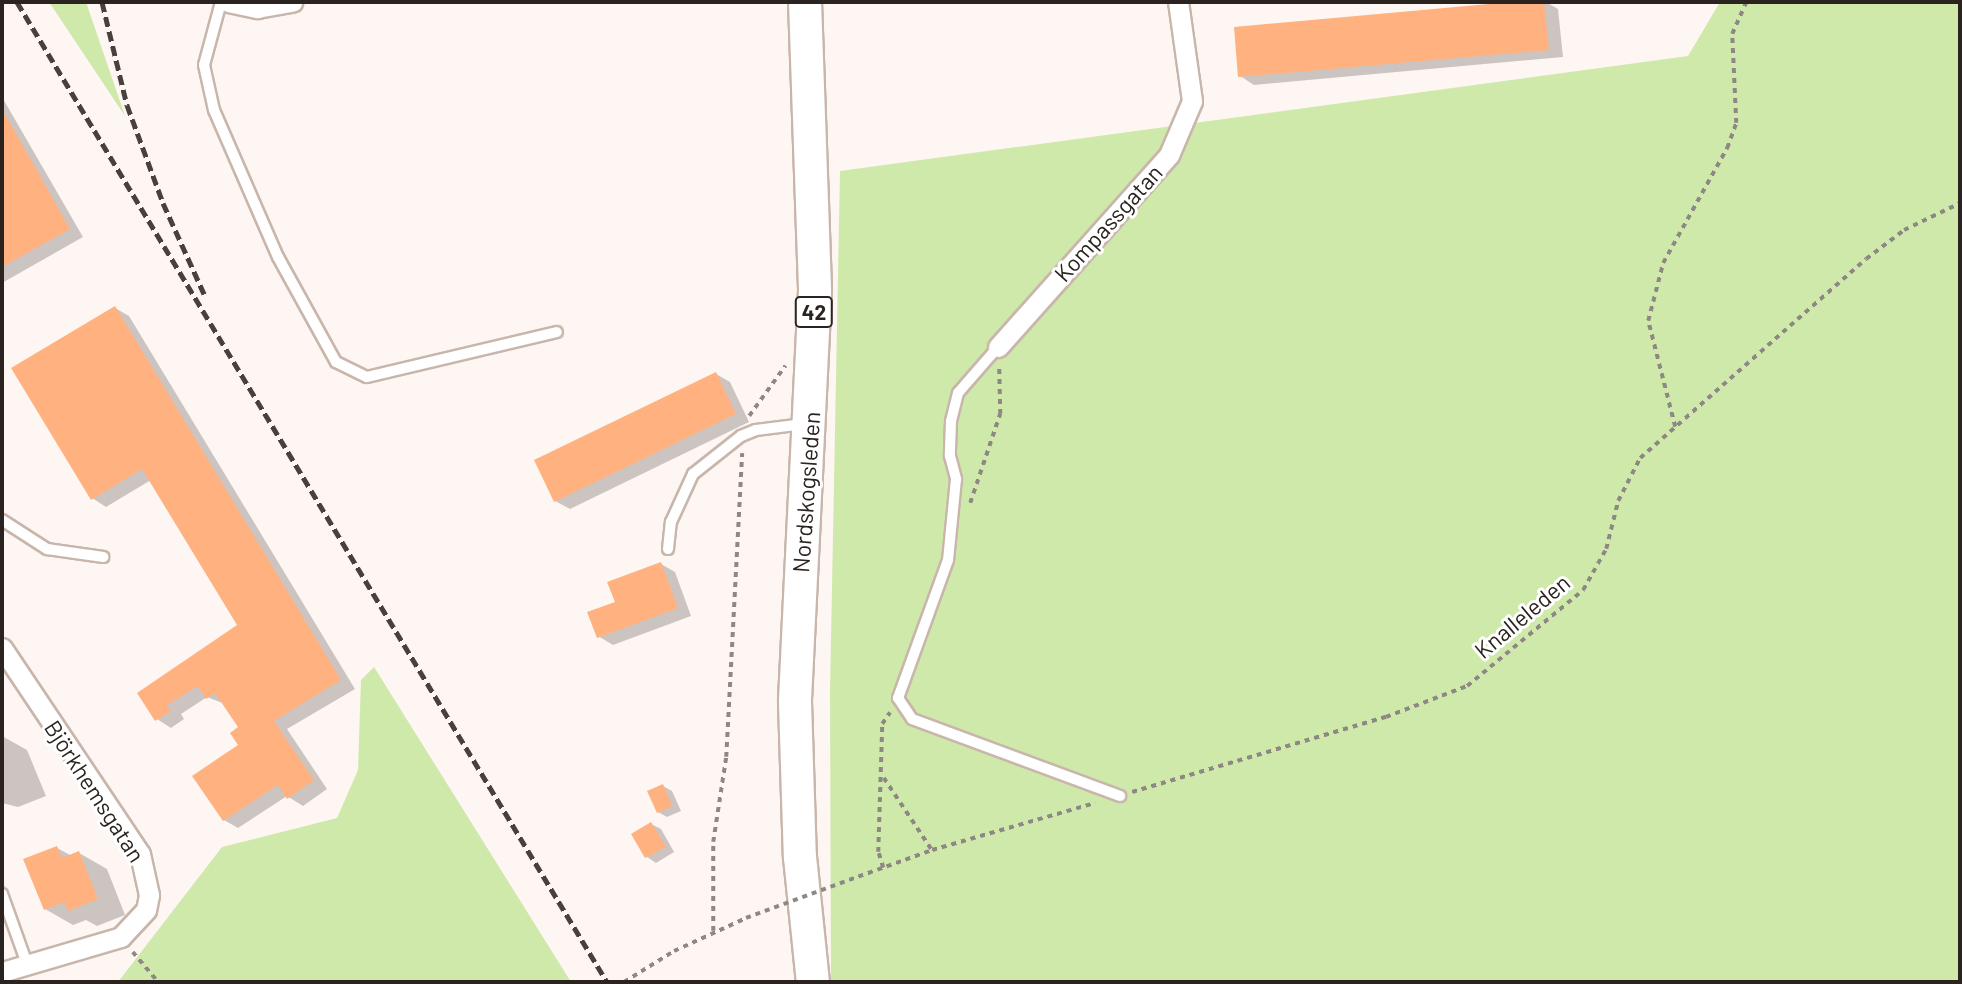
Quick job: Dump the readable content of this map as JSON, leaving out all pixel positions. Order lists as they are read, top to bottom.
{
  "streets": {
    "main road": ["42", "Nordskogsleden"],
    "street": ["Kompassgatan", "Björkhemsgatan"],
    "path": ["Knalleleden"]
  }
}
